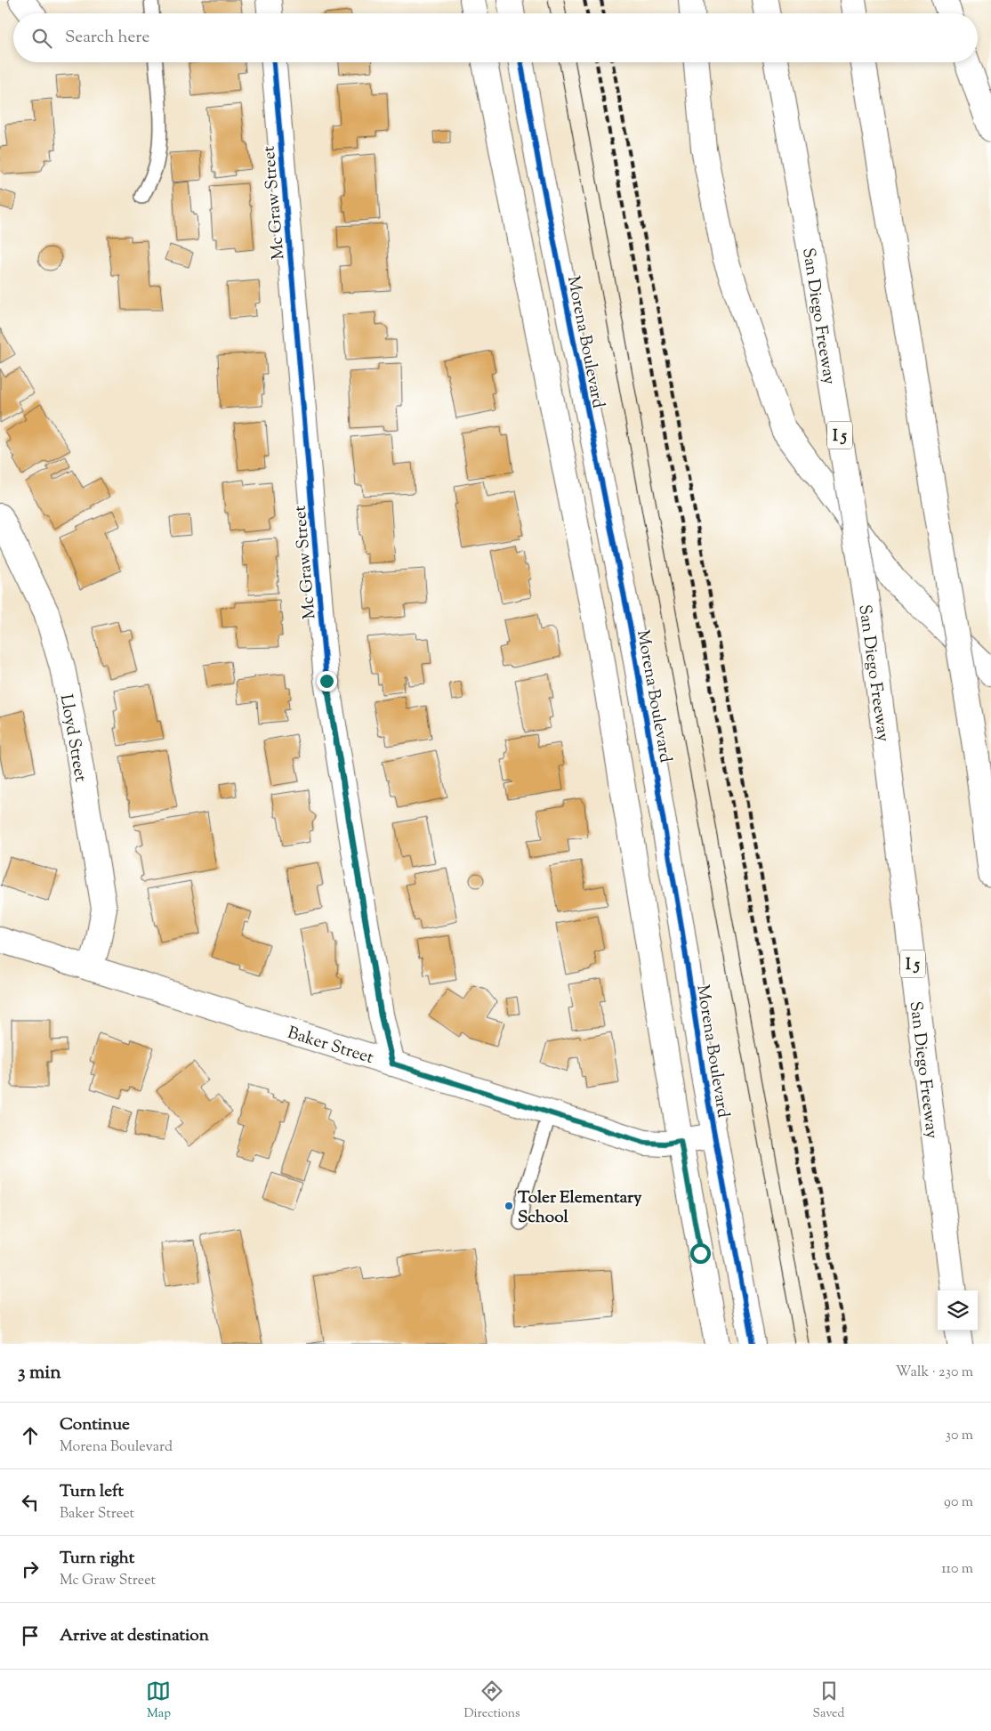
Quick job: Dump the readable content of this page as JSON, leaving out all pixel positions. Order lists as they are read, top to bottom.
{
  "streets": {
    "main road": [
      "Mc Graw Street",
      "San Diego Freeway",
      "Morena Boulevard",
      "I 5",
      "Lloyd Street",
      "Baker Street"
    ]
  },
  "crossings": [
    ["Mc Graw Street", "Baker Street"],
    ["Morena Boulevard", "Baker Street"],
    ["Lloyd Street", "Baker Street"]
  ],
  "places": ["Toler Elementary School"],
  "page": {
    "search": "Search here",
    "heading": ["3 min", "Walk · 230 m"],
    "list": [
      ["Continue", "Morena Boulevard", "30 m"],
      ["Turn left", "Baker Street", "90 m"],
      ["Turn right", "Mc Graw Street", "110 m"],
      "Arrive at destination"
    ],
    "nav": ["Map", "Directions", "Saved"]
  }
}
